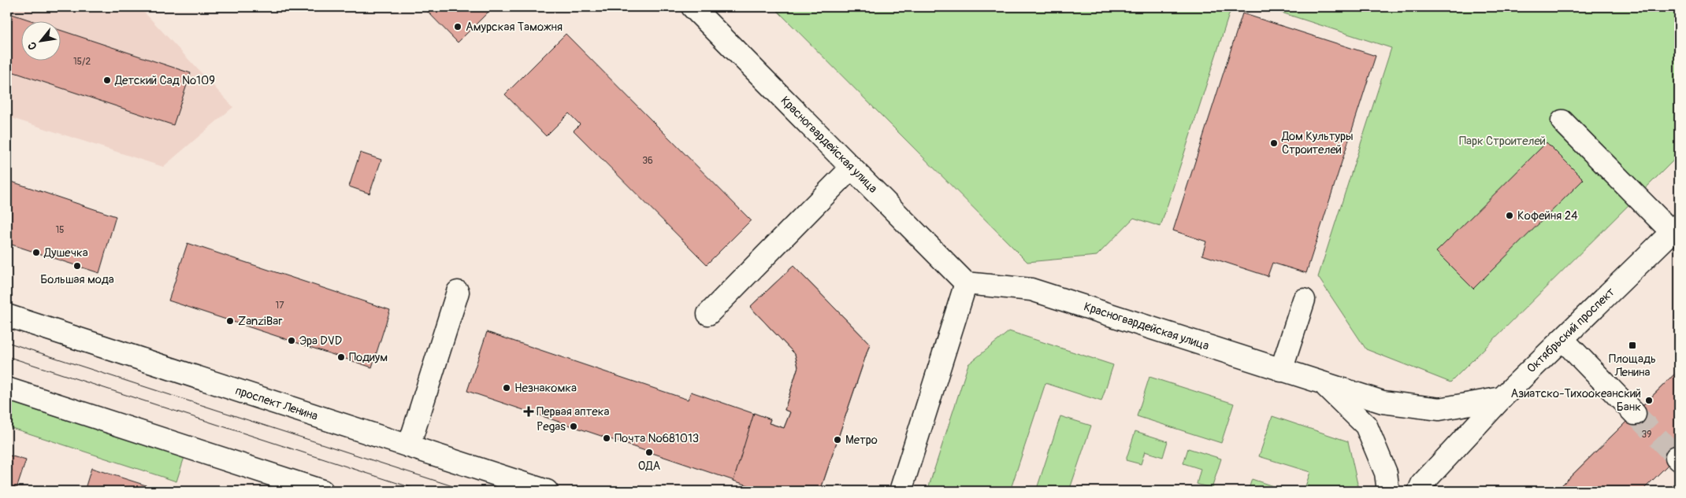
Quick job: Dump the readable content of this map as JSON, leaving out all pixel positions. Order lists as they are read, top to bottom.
{
  "streets": {
    "main road": ["Красногвардейская улица", "Октябрьский проспект", "проспект Ленина"]
  },
  "crossings": [
    ["Красногвардейская улица", "Октябрьский проспект"]
  ],
  "parks": ["Парк Строителей"],
  "places": {
    "other": [
      "Амурская Таможня",
      "Детский Сад №109",
      "Дом Культуры Строителей",
      "Кофейня 24",
      "Душечка",
      "Большая мода",
      "ZanziBar",
      "Эра DVD",
      "Подиум",
      "Незнакомка",
      "Азиатско-Тихоокеанский Банк",
      "Pegas",
      "Почта №681013",
      "Метро",
      "ОДА"
    ],
    "transit": ["Площадь Ленина"],
    "health": ["Первая аптека"]
  },
  "house_numbers": [
    "15/2",
    "36",
    "15",
    "17",
    "39"
  ],
  "north": "bottom left"
}
